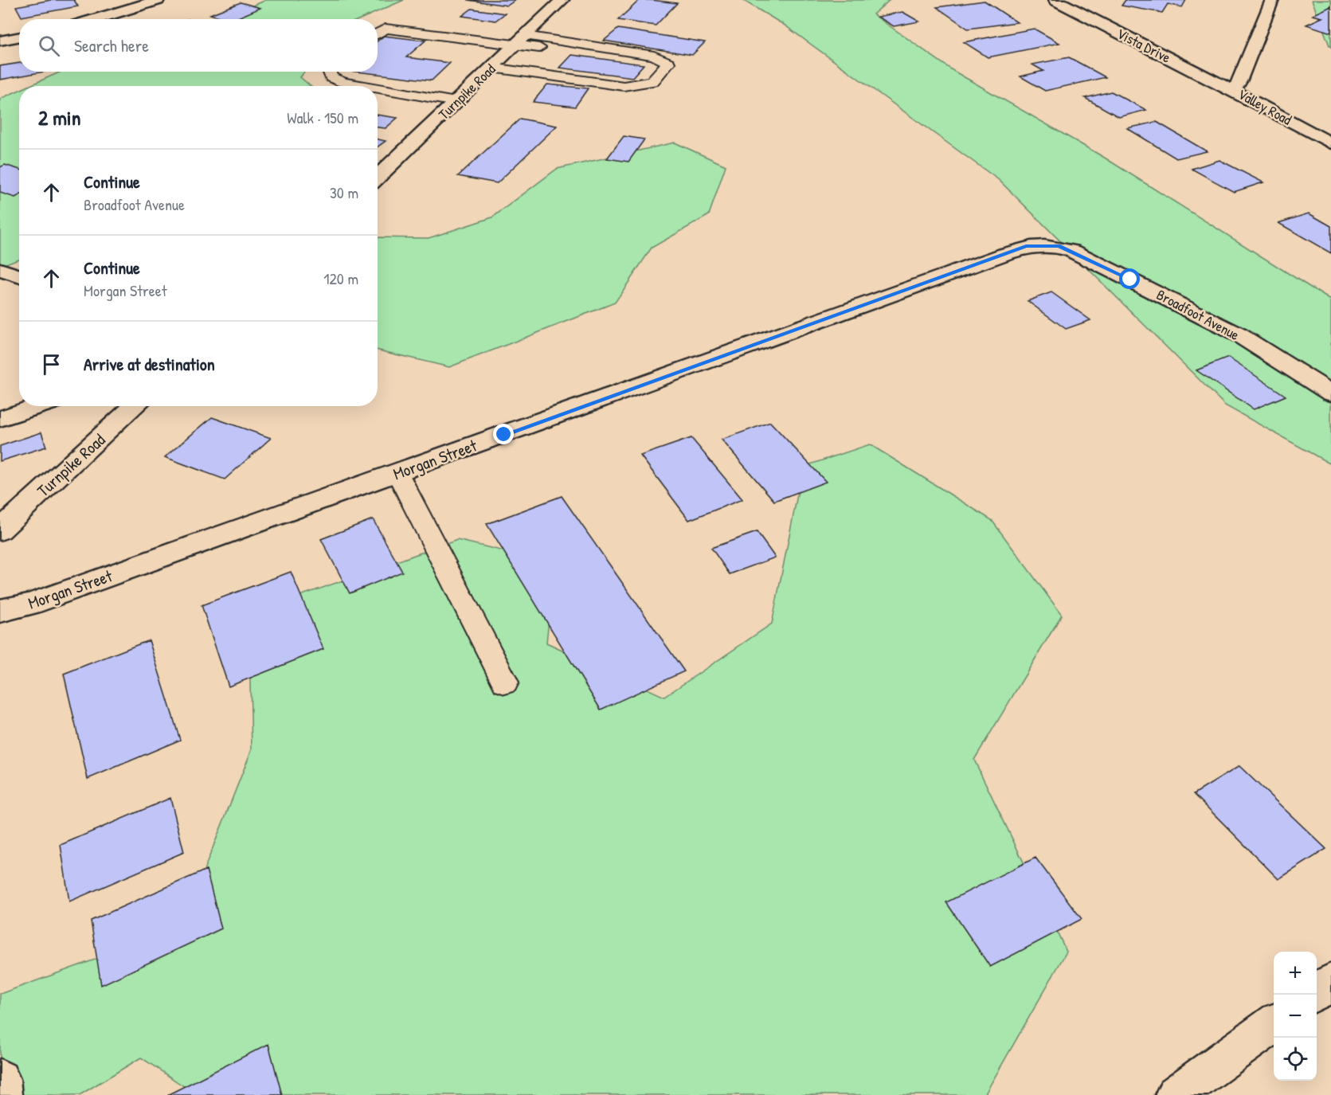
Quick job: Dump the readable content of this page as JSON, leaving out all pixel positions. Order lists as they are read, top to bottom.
{
  "streets": {
    "street": [
      "Vista Drive",
      "Turnpike Road",
      "Valley Road",
      "Broadfoot Avenue",
      "Morgan Street"
    ]
  },
  "crossings": [
    ["Vista Drive", "Valley Road"],
    ["Broadfoot Avenue", "Morgan Street"]
  ],
  "page": {
    "search": "Search here",
    "heading": ["2 min", "Walk · 150 m"],
    "list": [
      ["Continue", "Broadfoot Avenue", "30 m"],
      ["Continue", "Morgan Street", "120 m"],
      "Arrive at destination"
    ],
    "map_buttons": ["+", "−"]
  }
}
